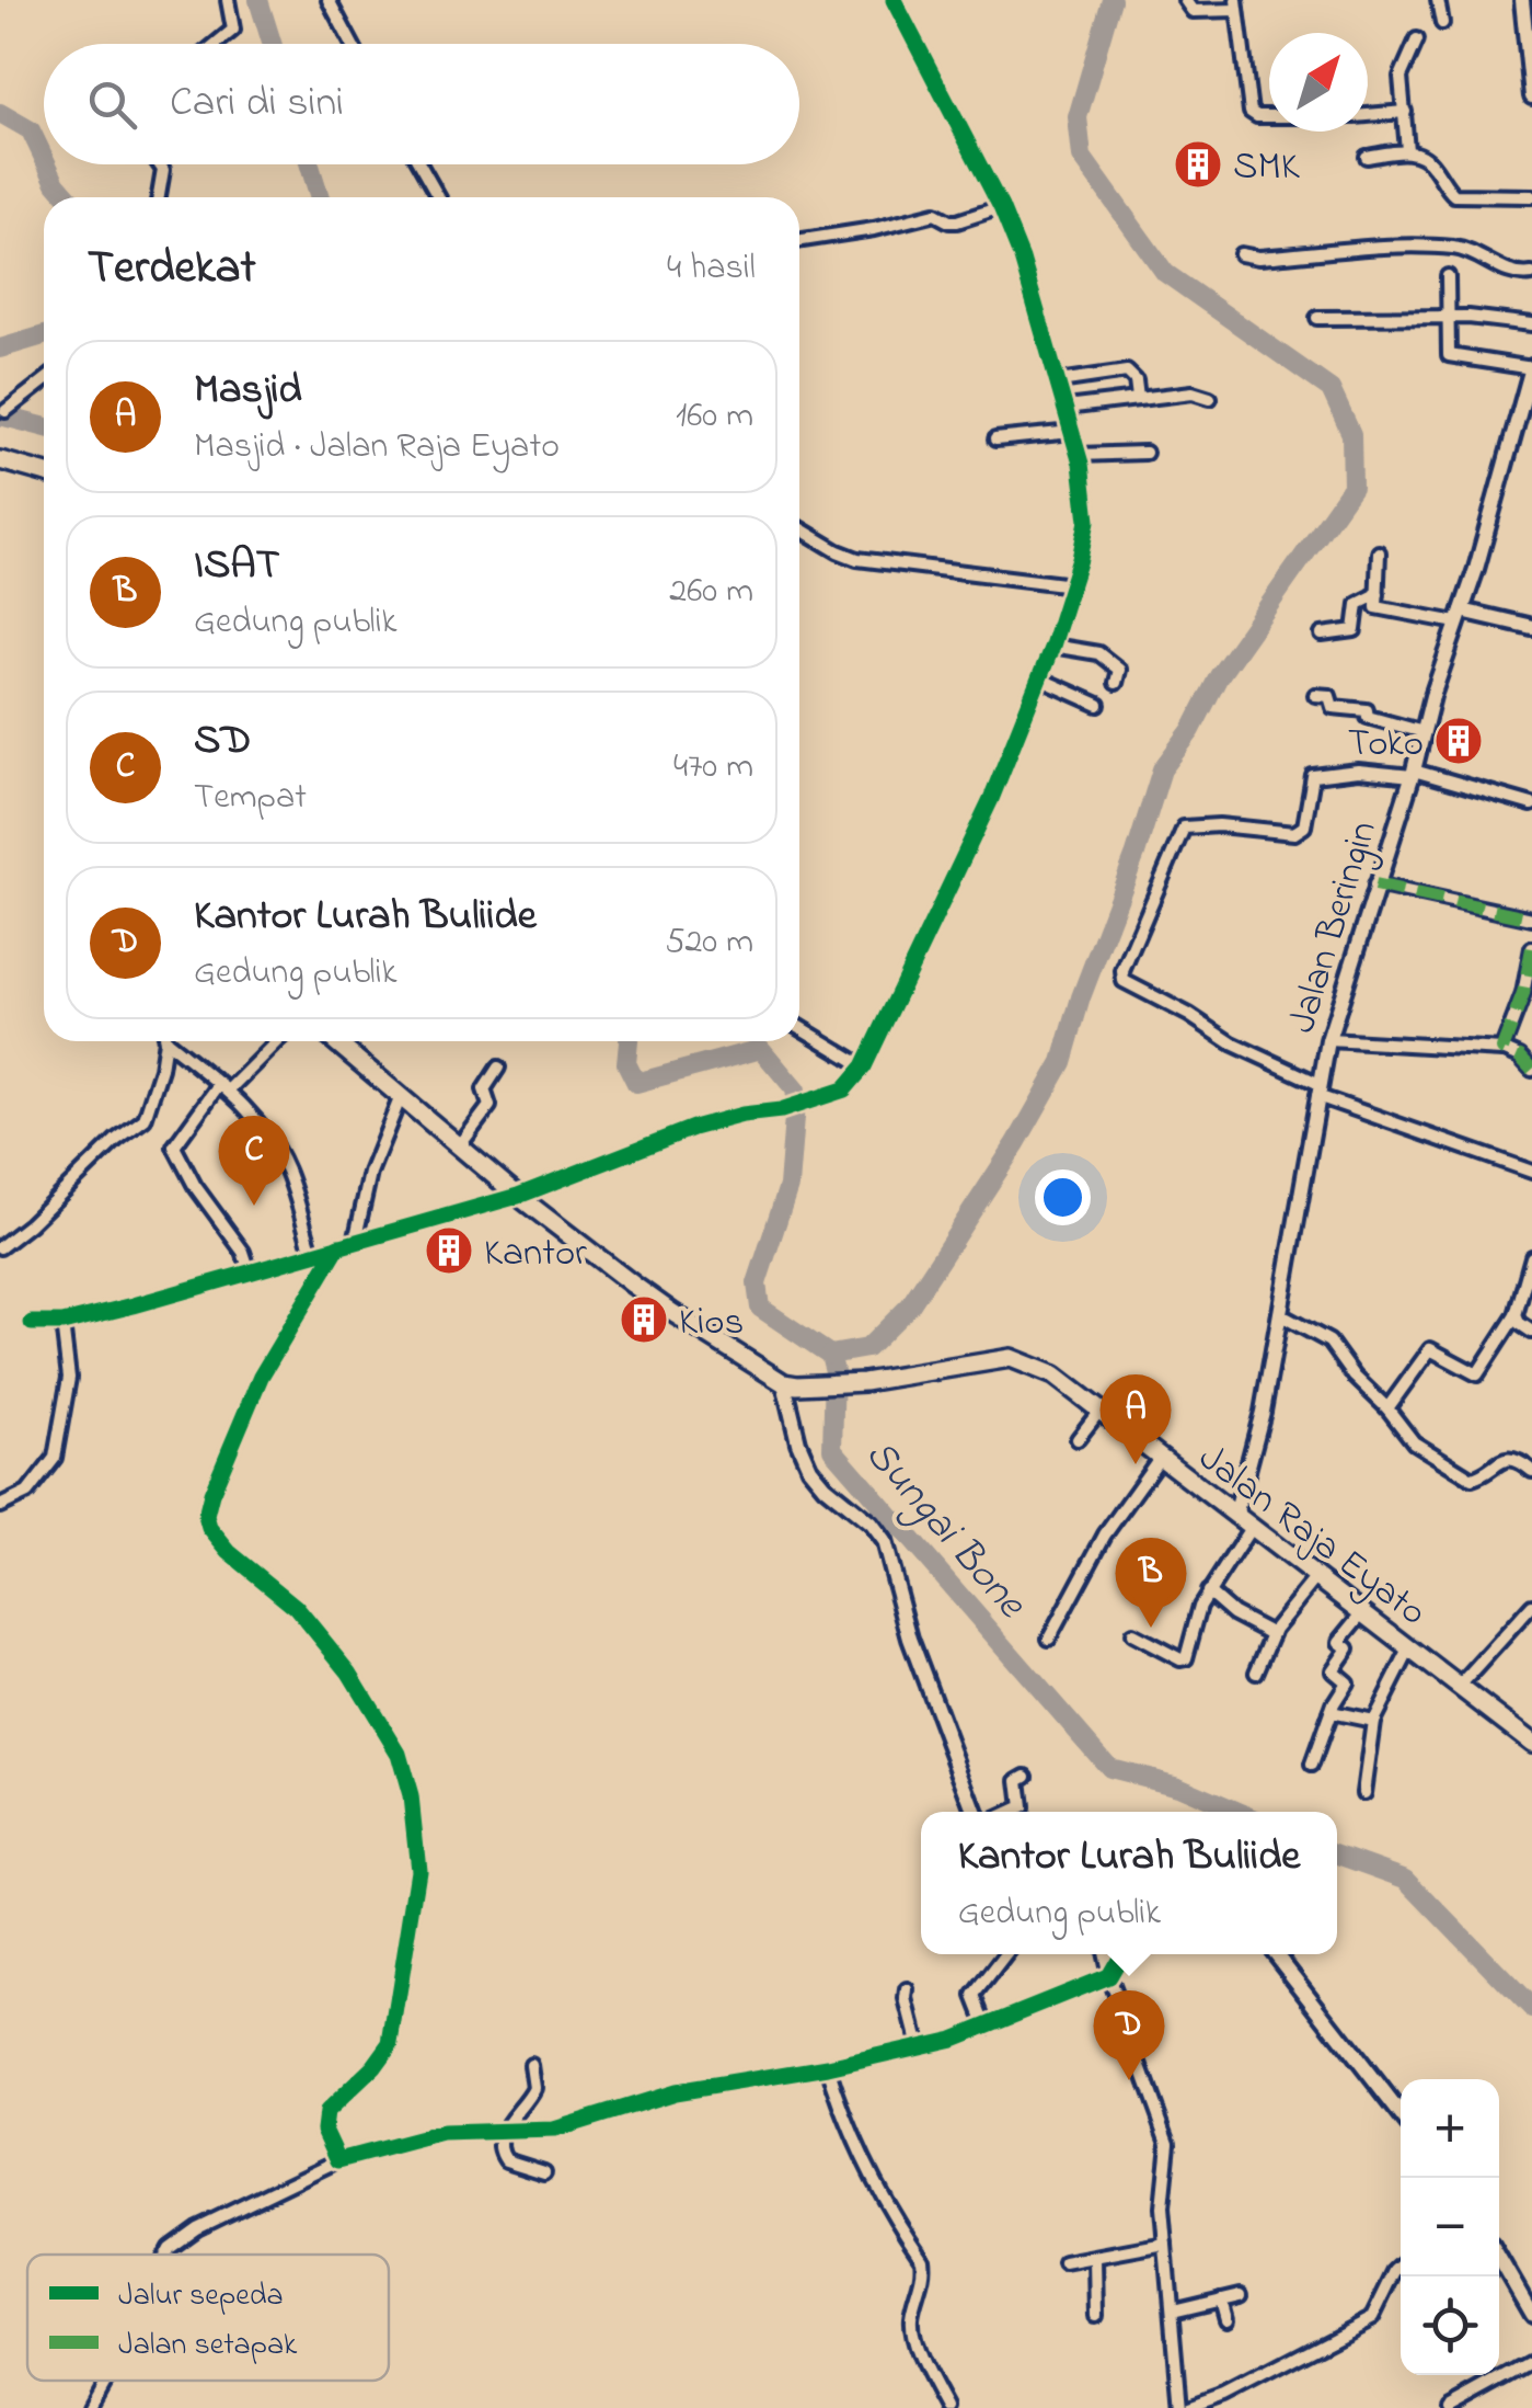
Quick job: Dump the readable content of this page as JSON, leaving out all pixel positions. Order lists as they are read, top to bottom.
{
  "streets": {
    "main road": ["Jalan Raja Eyato"],
    "street": ["Jalan Beringin"]
  },
  "crossings": [
    ["Jalan Beringin", "Jalan Raja Eyato"]
  ],
  "water": ["Sungai Bone"],
  "places": {
    "building": [
      "SMK",
      "Toko",
      "Kantor",
      "Kios"
    ]
  },
  "legend": ["Jalur sepeda", "Jalan setapak"],
  "north": "top right",
  "page": {
    "search": "Cari di sini",
    "heading": ["Terdekat", "4 hasil"],
    "list": [
      {
        "mark": "A",
        "name": "Masjid",
        "note": "Masjid · Jalan Raja Eyato",
        "value": "160 m"
      },
      {
        "mark": "B",
        "name": "ISAT",
        "note": "Gedung publik",
        "value": "260 m"
      },
      {
        "mark": "C",
        "name": "SD",
        "note": "Tempat",
        "value": "470 m"
      },
      {
        "mark": "D",
        "name": "Kantor Lurah Buliide",
        "note": "Gedung publik",
        "value": "520 m"
      }
    ],
    "pins": [
      "C",
      "A",
      "B",
      "D"
    ],
    "popup": ["Kantor Lurah Buliide", "Gedung publik"],
    "map_buttons": ["+", "−"]
  }
}
